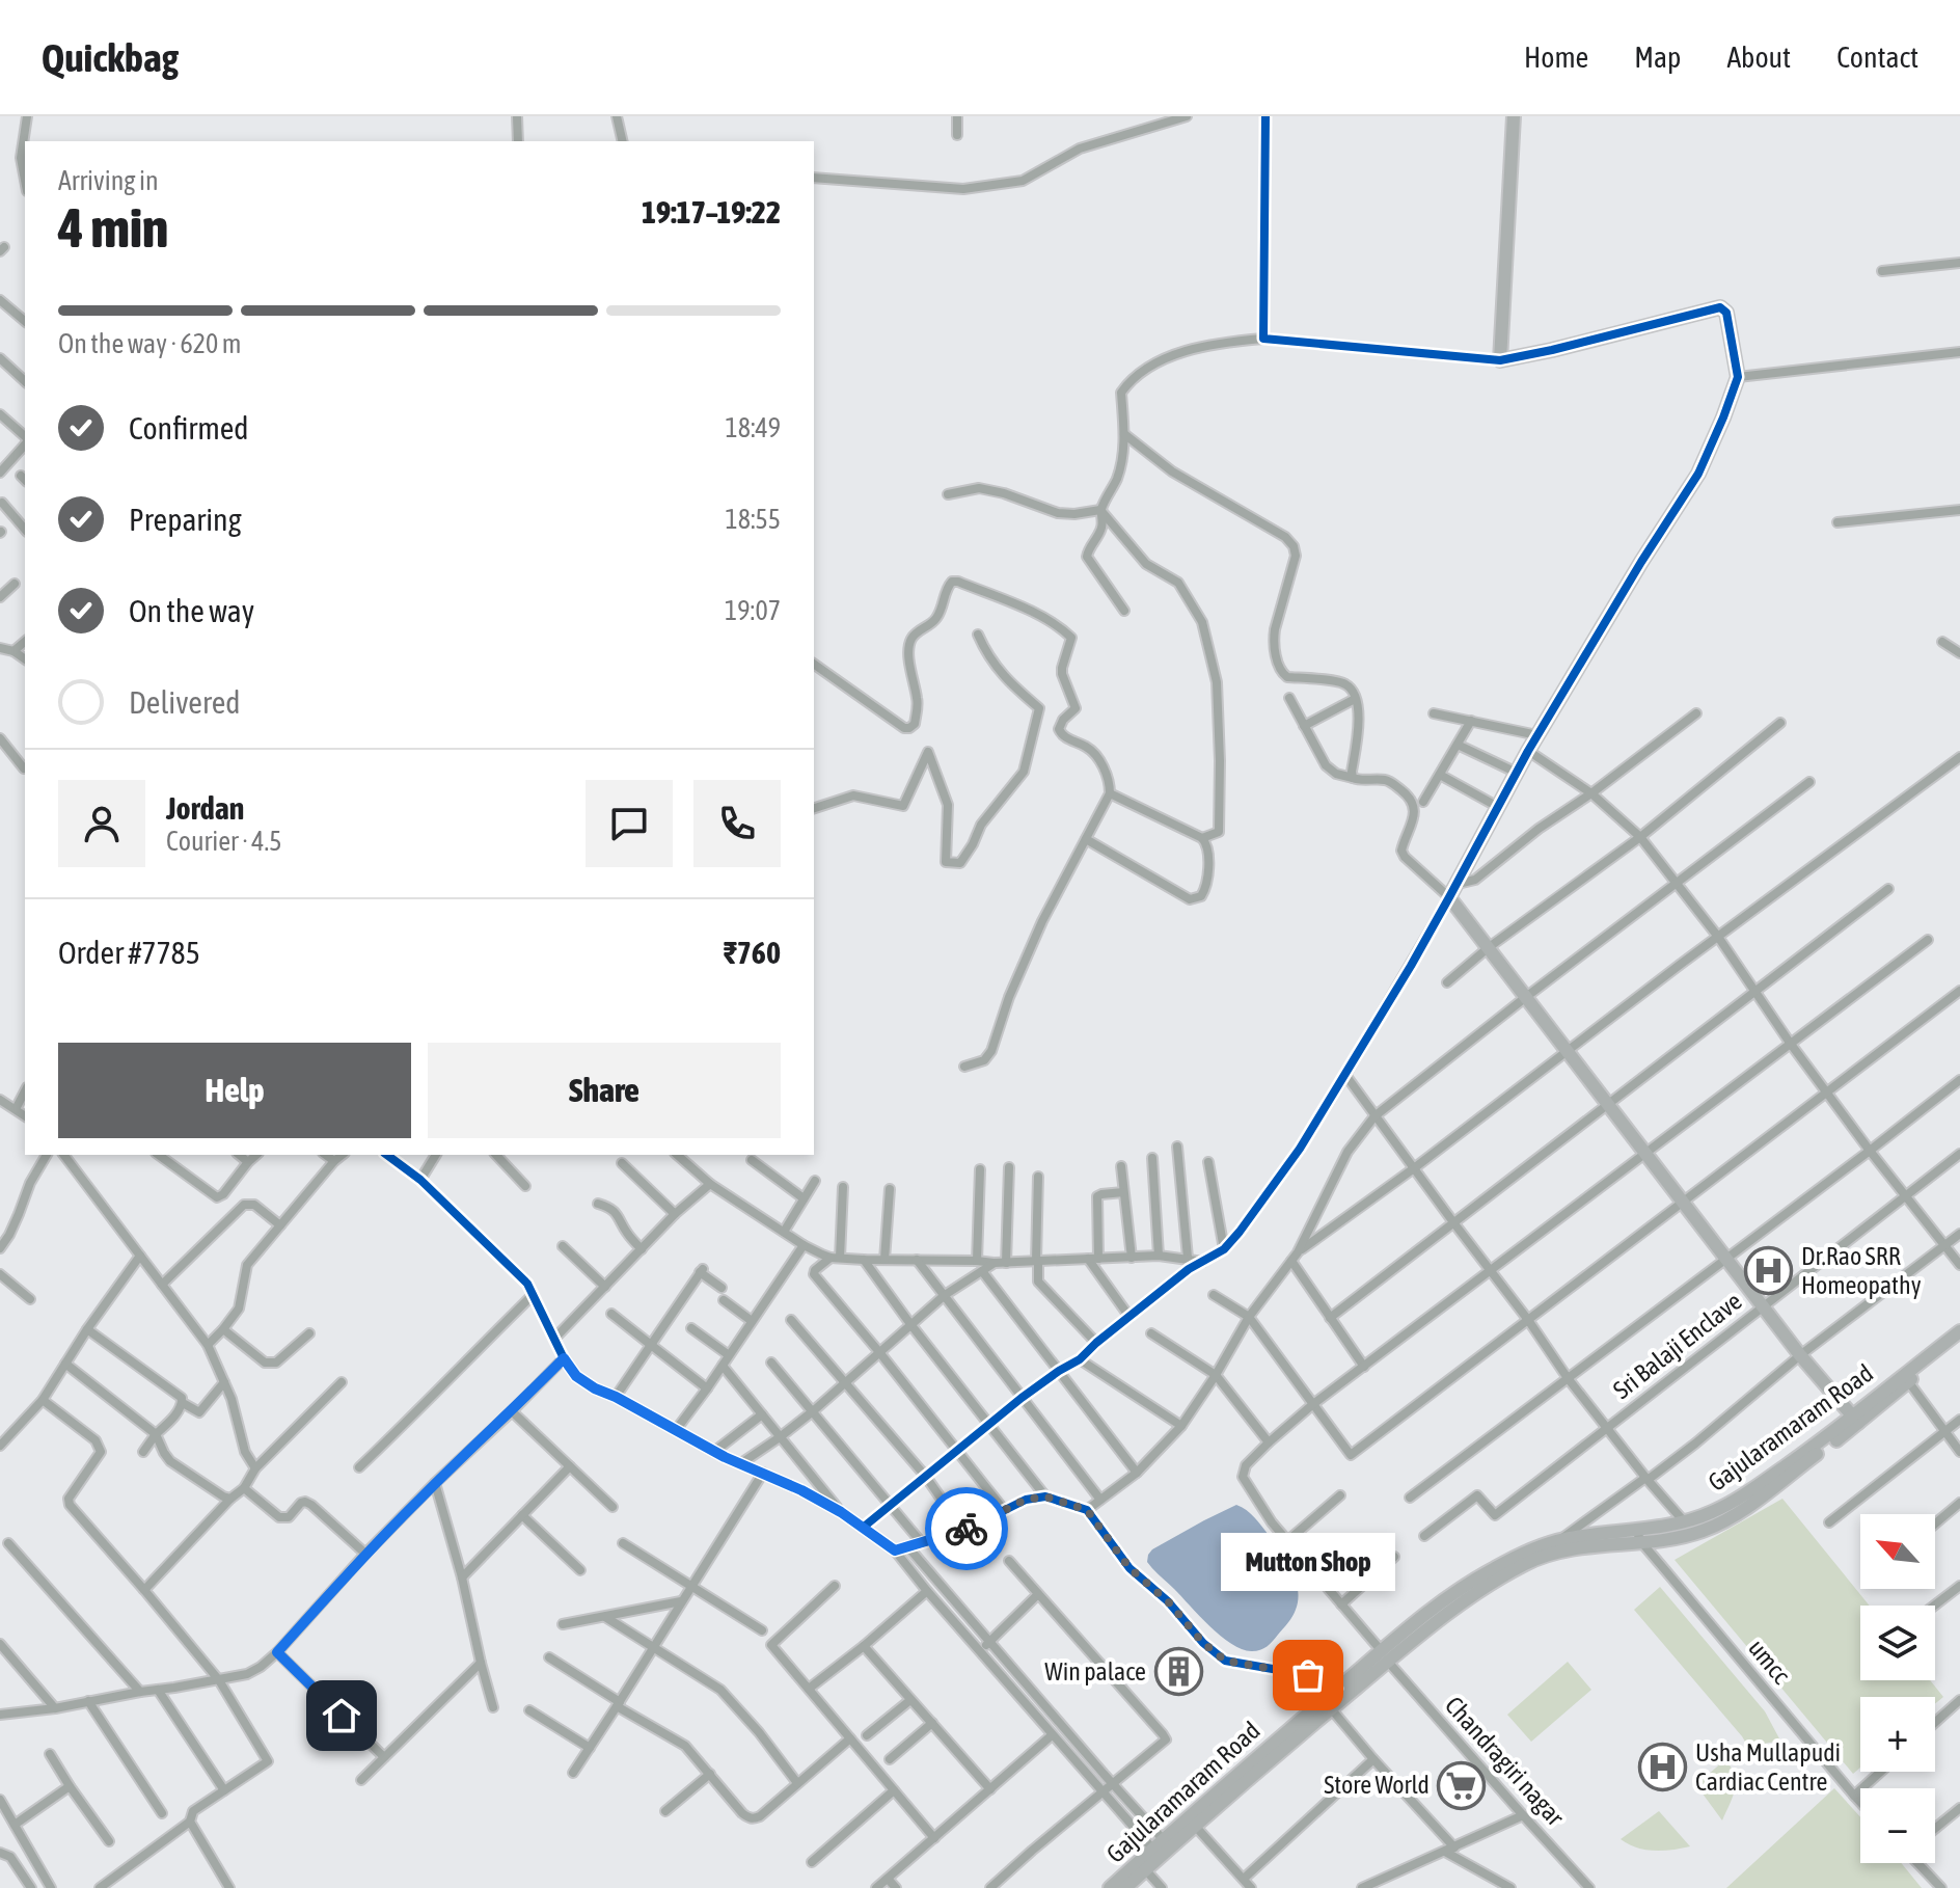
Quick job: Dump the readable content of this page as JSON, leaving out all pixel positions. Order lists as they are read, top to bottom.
{
  "streets": {
    "main road": ["Gajularamaram Road"],
    "street": ["Sri Balaji Enclave", "umcc", "Chandragiri nagar"]
  },
  "crossings": [
    ["Gajularamaram Road", "umcc"],
    ["Gajularamaram Road", "Chandragiri nagar"]
  ],
  "places": {
    "hospital": ["Dr.Rao SRR Homeopathy", "Usha Mullapudi Cardiac Centre"],
    "building": ["Win palace"],
    "other": ["Mutton Shop"],
    "supermarket": ["Store World"]
  },
  "north": "top left",
  "page": {
    "header": "Quickbag",
    "nav": [
      "Home",
      "Map",
      "About",
      "Contact"
    ],
    "heading": ["4 min", "Arriving in", "19:17–19:22"],
    "panel": [
      "Jordan",
      "Courier · 4.5",
      "Order #7785",
      "₹760"
    ],
    "bar": "On the way · 620 m",
    "list": [
      ["Confirmed", "18:49"],
      ["Preparing", "18:55"],
      ["On the way", "19:07"],
      "Delivered"
    ],
    "buttons": ["Help", "Share"],
    "map_buttons": ["+", "−"],
    "bubble": "Mutton Shop"
  }
}
